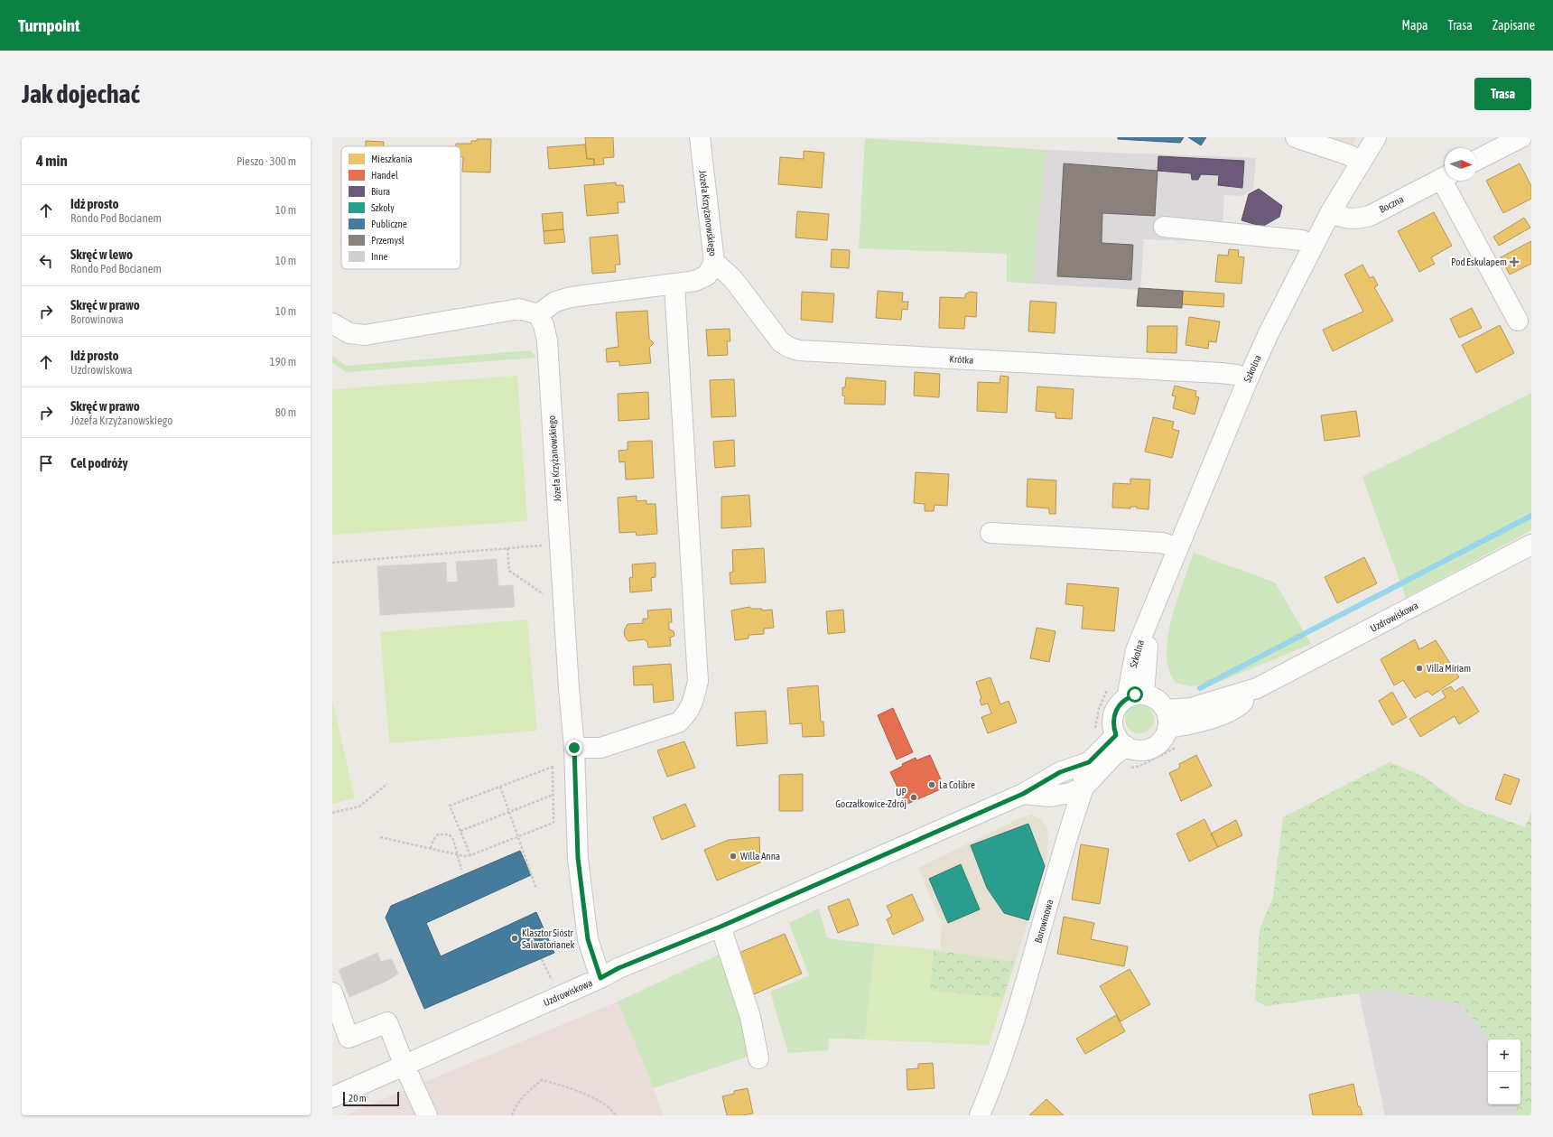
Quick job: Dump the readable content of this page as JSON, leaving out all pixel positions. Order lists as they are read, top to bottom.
{
  "streets": {
    "street": [
      "Boczna",
      "Józefa Krzyżanowskiego",
      "Krótka",
      "Szkolna",
      "Uzdrowiskowa",
      "Borowinowa"
    ]
  },
  "crossings": [
    ["Boczna", "Szkolna"],
    ["Józefa Krzyżanowskiego", "Krótka"],
    ["Józefa Krzyżanowskiego", "Uzdrowiskowa"],
    ["Krótka", "Szkolna"],
    ["Szkolna", "Uzdrowiskowa"],
    ["Szkolna", "Borowinowa"],
    ["Uzdrowiskowa", "Borowinowa"]
  ],
  "places": {
    "health": ["Pod Eskulapem"],
    "other": [
      "Villa Miriam",
      "La Colibre",
      "UP Goczałkowice-Zdrój",
      "Willa Anna",
      "Klasztor Sióstr Salwatorianek"
    ]
  },
  "legend": [
    "Mieszkania",
    "Handel",
    "Biura",
    "Szkoły",
    "Publiczne",
    "Przemysł",
    "Inne"
  ],
  "scale_bar": "20 m",
  "north": "right",
  "page": {
    "header": "Turnpoint",
    "nav": ["Mapa", "Trasa", "Zapisane"],
    "buttons": "Trasa",
    "title": "Jak dojechać",
    "heading": ["4 min", "Pieszo · 300 m"],
    "list": [
      ["Idź prosto", "Rondo Pod Bocianem", "10 m"],
      ["Skręć w lewo", "Rondo Pod Bocianem", "10 m"],
      ["Skręć w prawo", "Borowinowa", "10 m"],
      ["Idź prosto", "Uzdrowiskowa", "190 m"],
      ["Skręć w prawo", "Józefa Krzyżanowskiego", "80 m"],
      "Cel podróży"
    ],
    "map_buttons": ["+", "−"],
    "scale": "20 m"
  }
}
